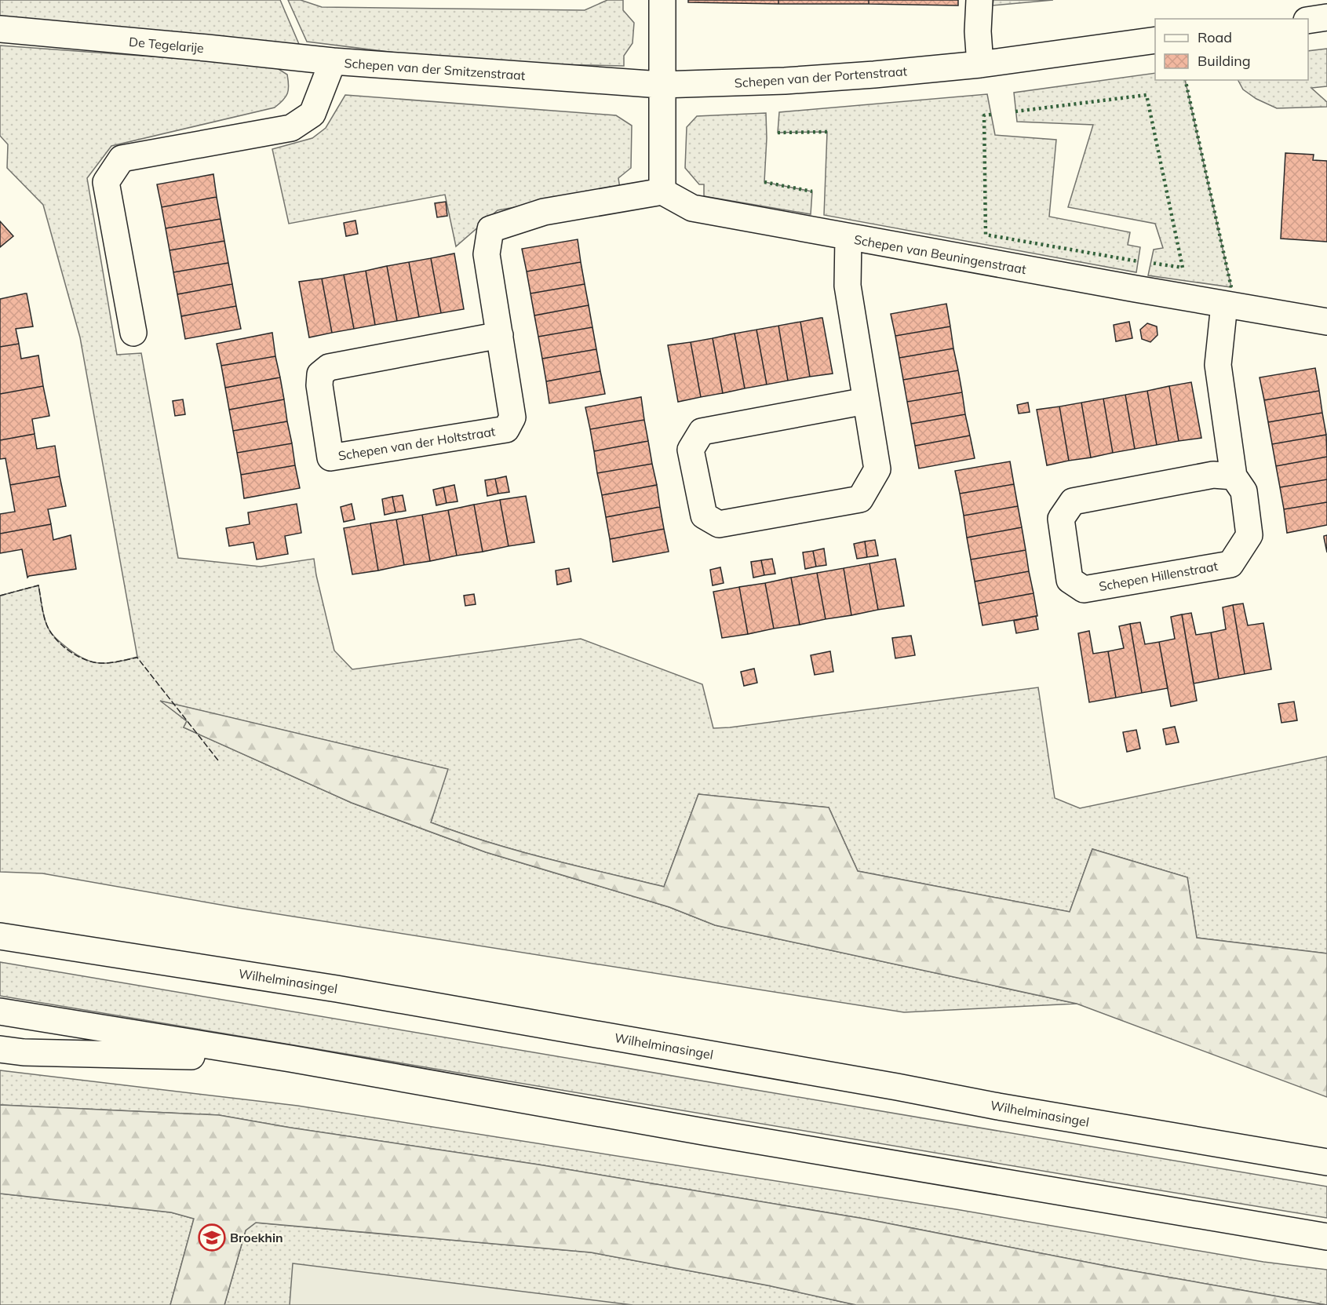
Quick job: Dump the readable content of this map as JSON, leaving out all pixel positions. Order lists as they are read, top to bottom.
{
  "streets": {
    "street": [
      "De Tegelarije",
      "Schepen van der Smitzenstraat",
      "Schepen van der Portenstraat",
      "Schepen van Beuningenstraat",
      "Schepen van der Holtstraat",
      "Schepen Hillenstraat",
      "Wilhelminasingel"
    ]
  },
  "crossings": [
    ["De Tegelarije", "Schepen van der Smitzenstraat"],
    ["Schepen van der Smitzenstraat", "Schepen van der Portenstraat"],
    ["Schepen van Beuningenstraat", "Schepen van der Holtstraat"],
    ["Schepen van Beuningenstraat", "Schepen Hillenstraat"]
  ],
  "places": {
    "school or university": ["Broekhin"]
  },
  "legend": ["Road", "Building"]
}
